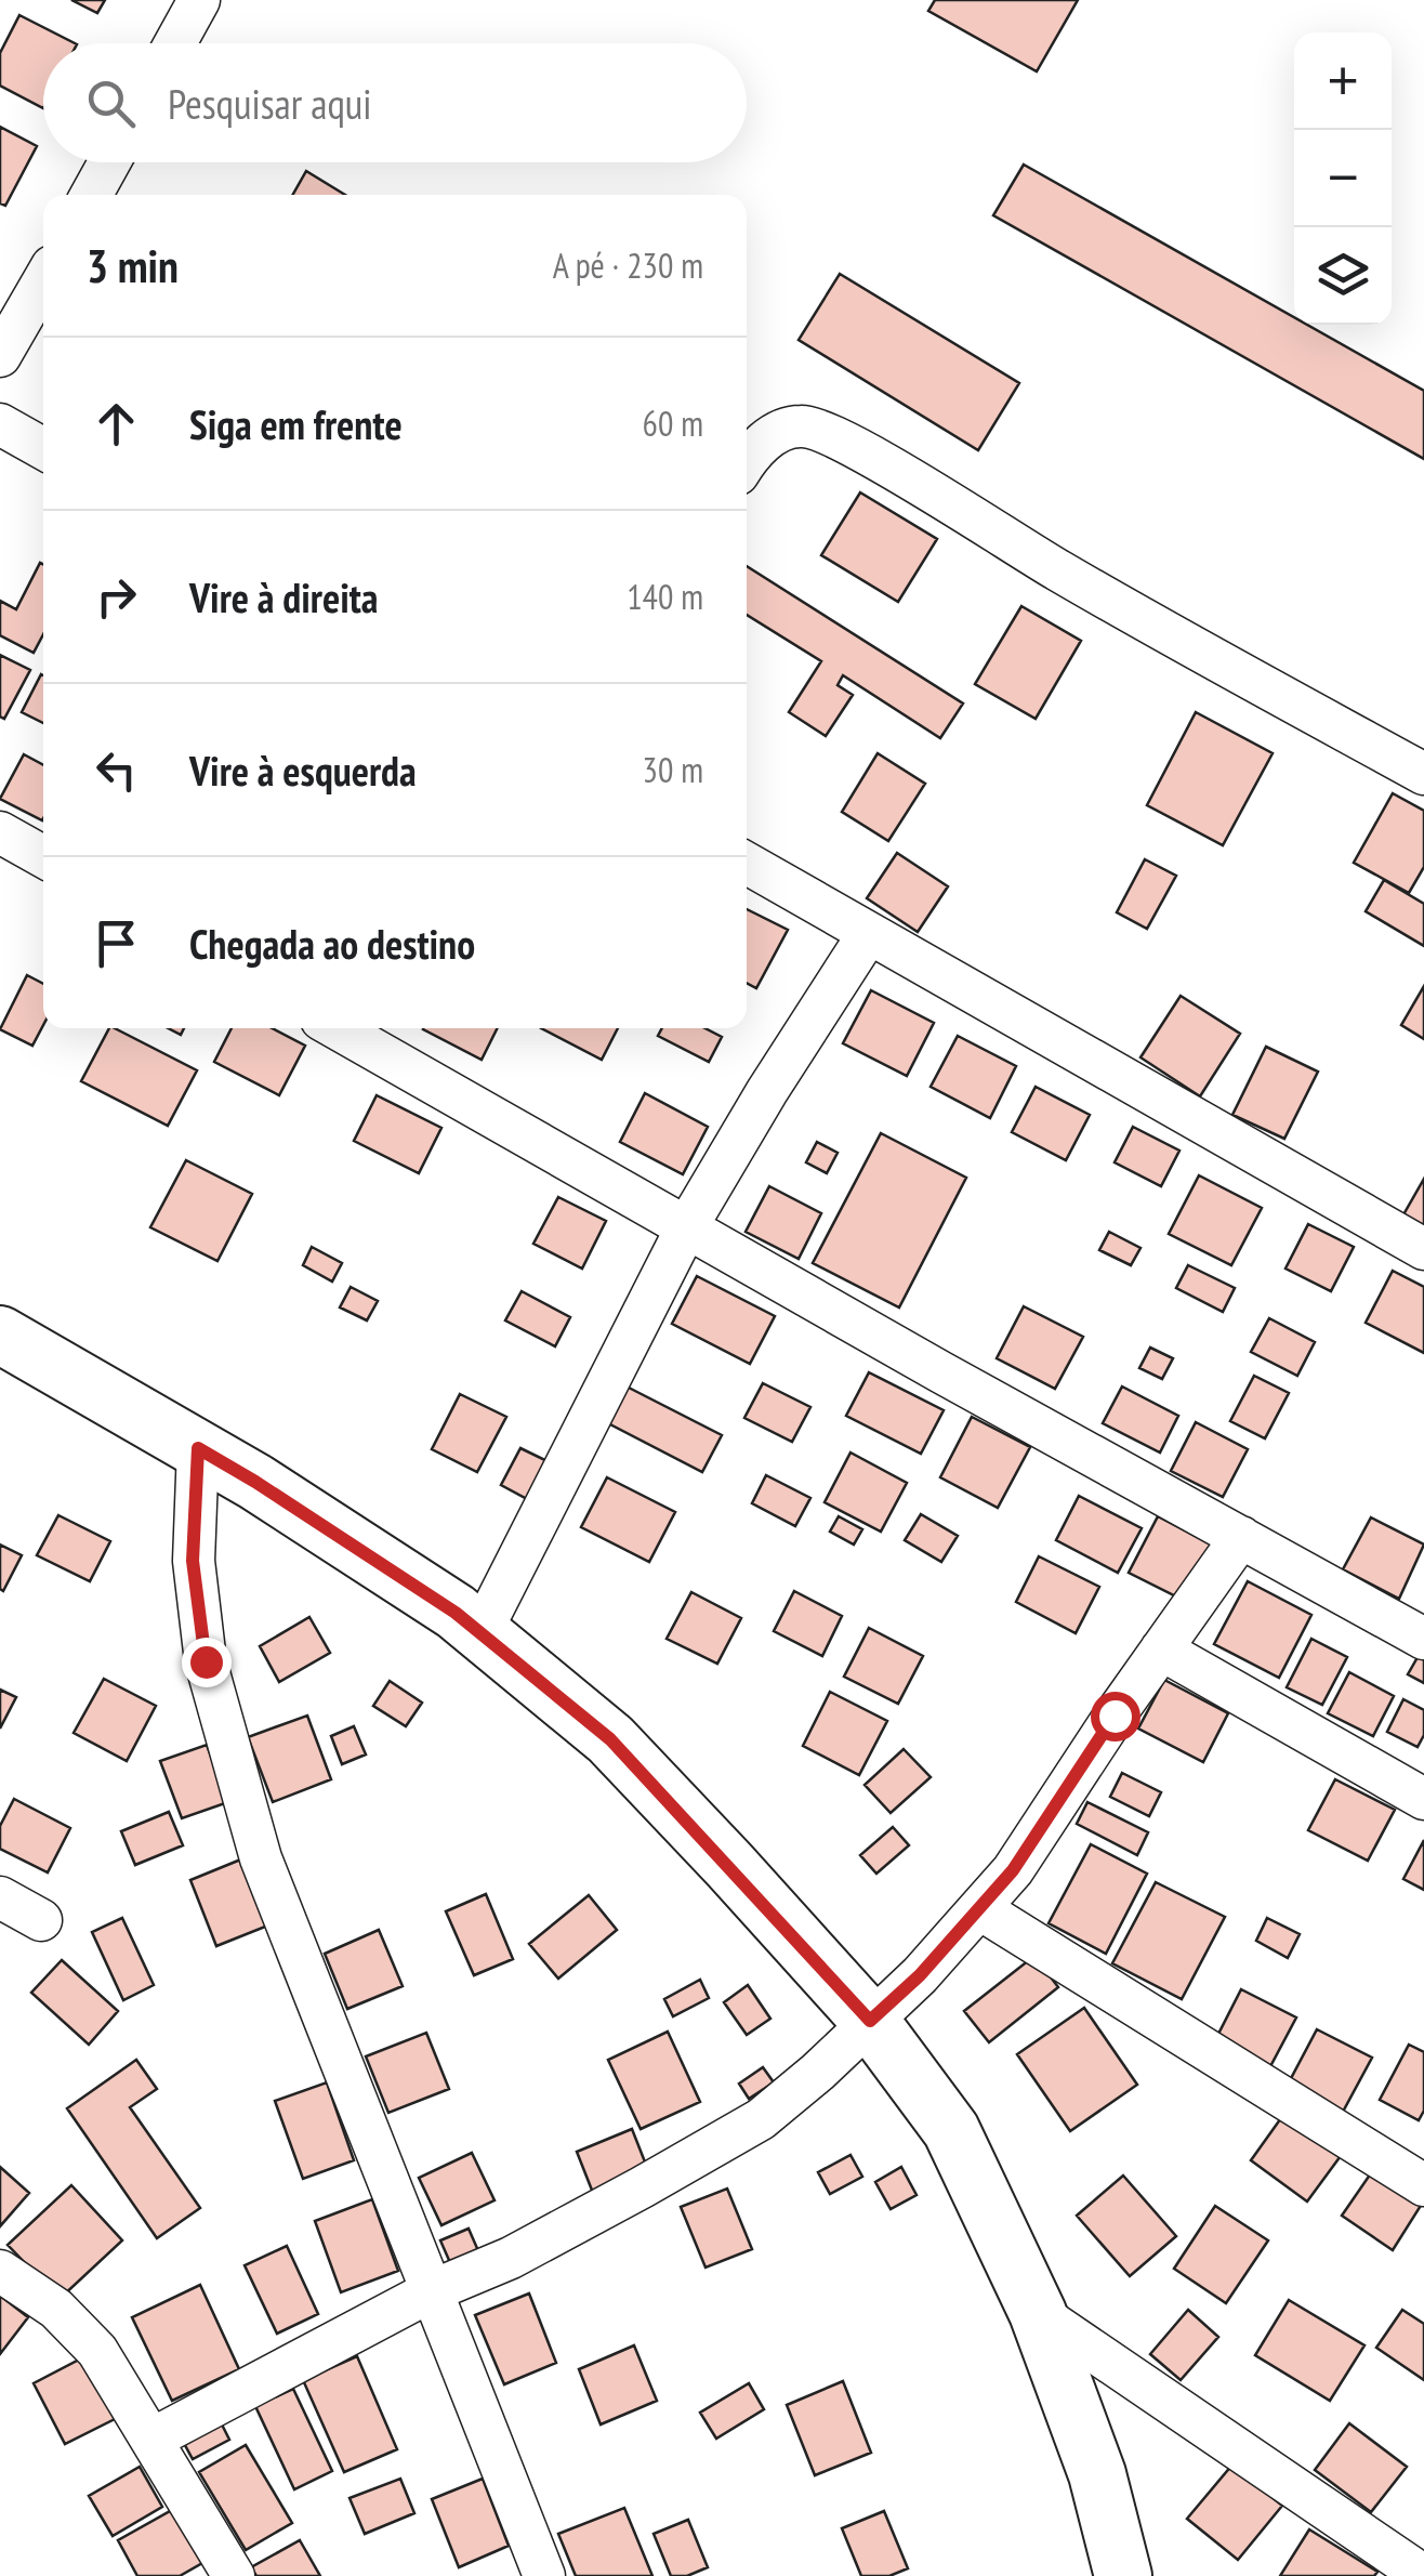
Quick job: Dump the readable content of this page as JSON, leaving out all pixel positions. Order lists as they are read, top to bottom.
{
  "page": {
    "map_buttons": ["+", "−"],
    "search": "Pesquisar aqui",
    "heading": ["3 min", "A pé · 230 m"],
    "list": [
      ["Siga em frente", "60 m"],
      ["Vire à direita", "140 m"],
      ["Vire à esquerda", "30 m"],
      "Chegada ao destino"
    ]
  }
}
